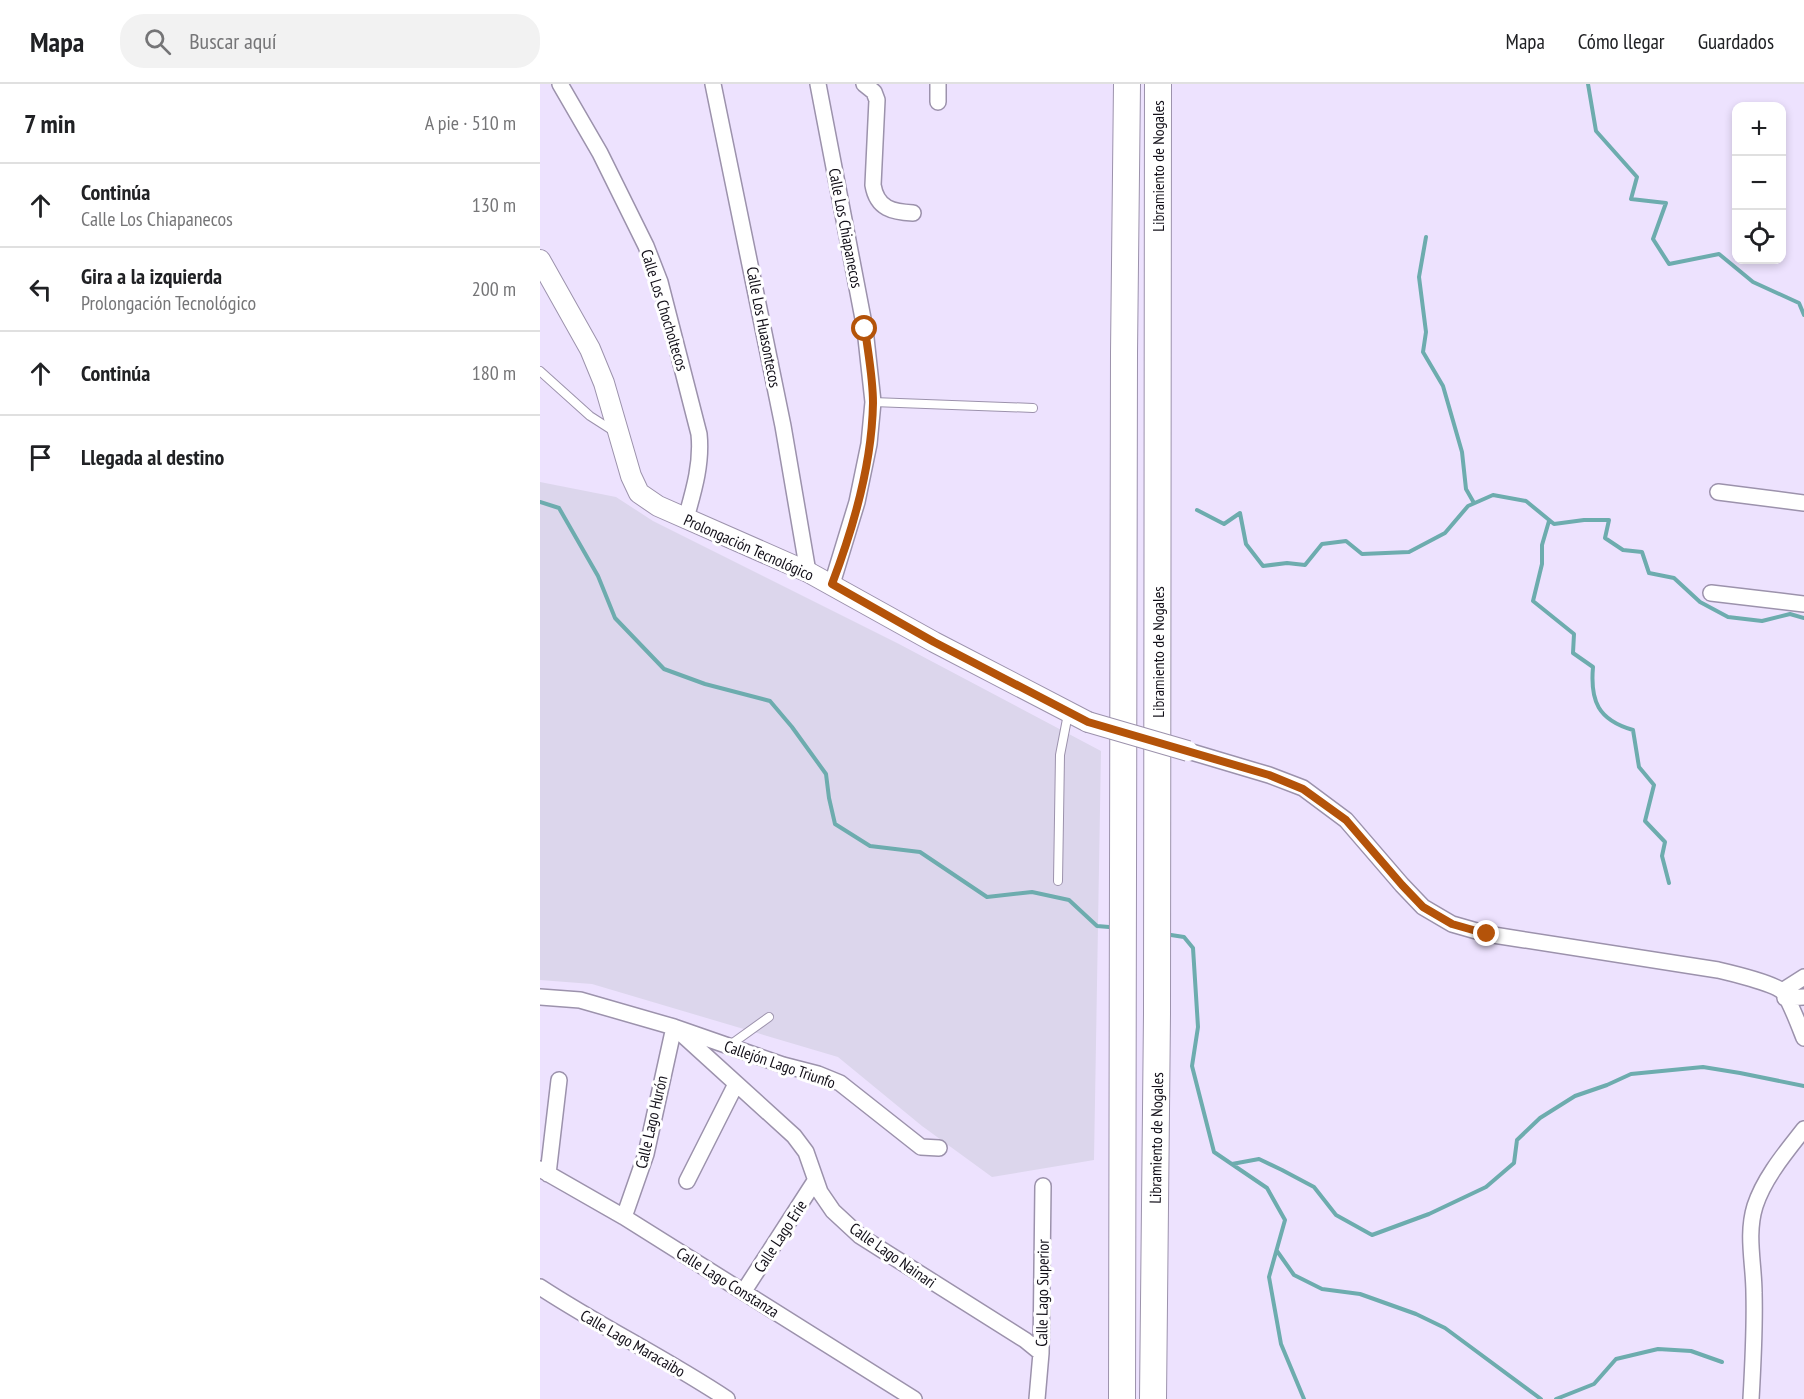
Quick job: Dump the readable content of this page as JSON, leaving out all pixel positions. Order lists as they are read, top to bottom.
{
  "streets": {
    "highway": ["Libramiento de Nogales"],
    "street": [
      "Calle Los Chiapanecos",
      "Calle Los Chocholtecos",
      "Calle Los Huasontecos",
      "Prolongación Tecnológico",
      "Callejón Lago Triunfo",
      "Calle Lago Hurón",
      "Calle Lago Erie",
      "Calle Lago Nainari",
      "Calle Lago Constanza",
      "Calle Lago Superior",
      "Calle Lago Maracaibo"
    ]
  },
  "crossings": [
    ["Calle Los Chiapanecos", "Prolongación Tecnológico"],
    ["Calle Los Chocholtecos", "Prolongación Tecnológico"],
    ["Calle Los Huasontecos", "Prolongación Tecnológico"],
    ["Callejón Lago Triunfo", "Calle Lago Hurón"],
    ["Callejón Lago Triunfo", "Calle Lago Nainari"],
    ["Calle Lago Hurón", "Calle Lago Nainari"],
    ["Calle Lago Hurón", "Calle Lago Constanza"],
    ["Calle Lago Erie", "Calle Lago Nainari"],
    ["Calle Lago Erie", "Calle Lago Constanza"],
    ["Calle Lago Nainari", "Calle Lago Superior"]
  ],
  "page": {
    "header": "Mapa",
    "search": "Buscar aquí",
    "nav": ["Mapa", "Cómo llegar", "Guardados"],
    "heading": ["7 min", "A pie · 510 m"],
    "map_buttons": ["+", "−"],
    "list": [
      ["Continúa", "Calle Los Chiapanecos", "130 m"],
      ["Gira a la izquierda", "Prolongación Tecnológico", "200 m"],
      ["Continúa", "180 m"],
      "Llegada al destino"
    ]
  }
}
